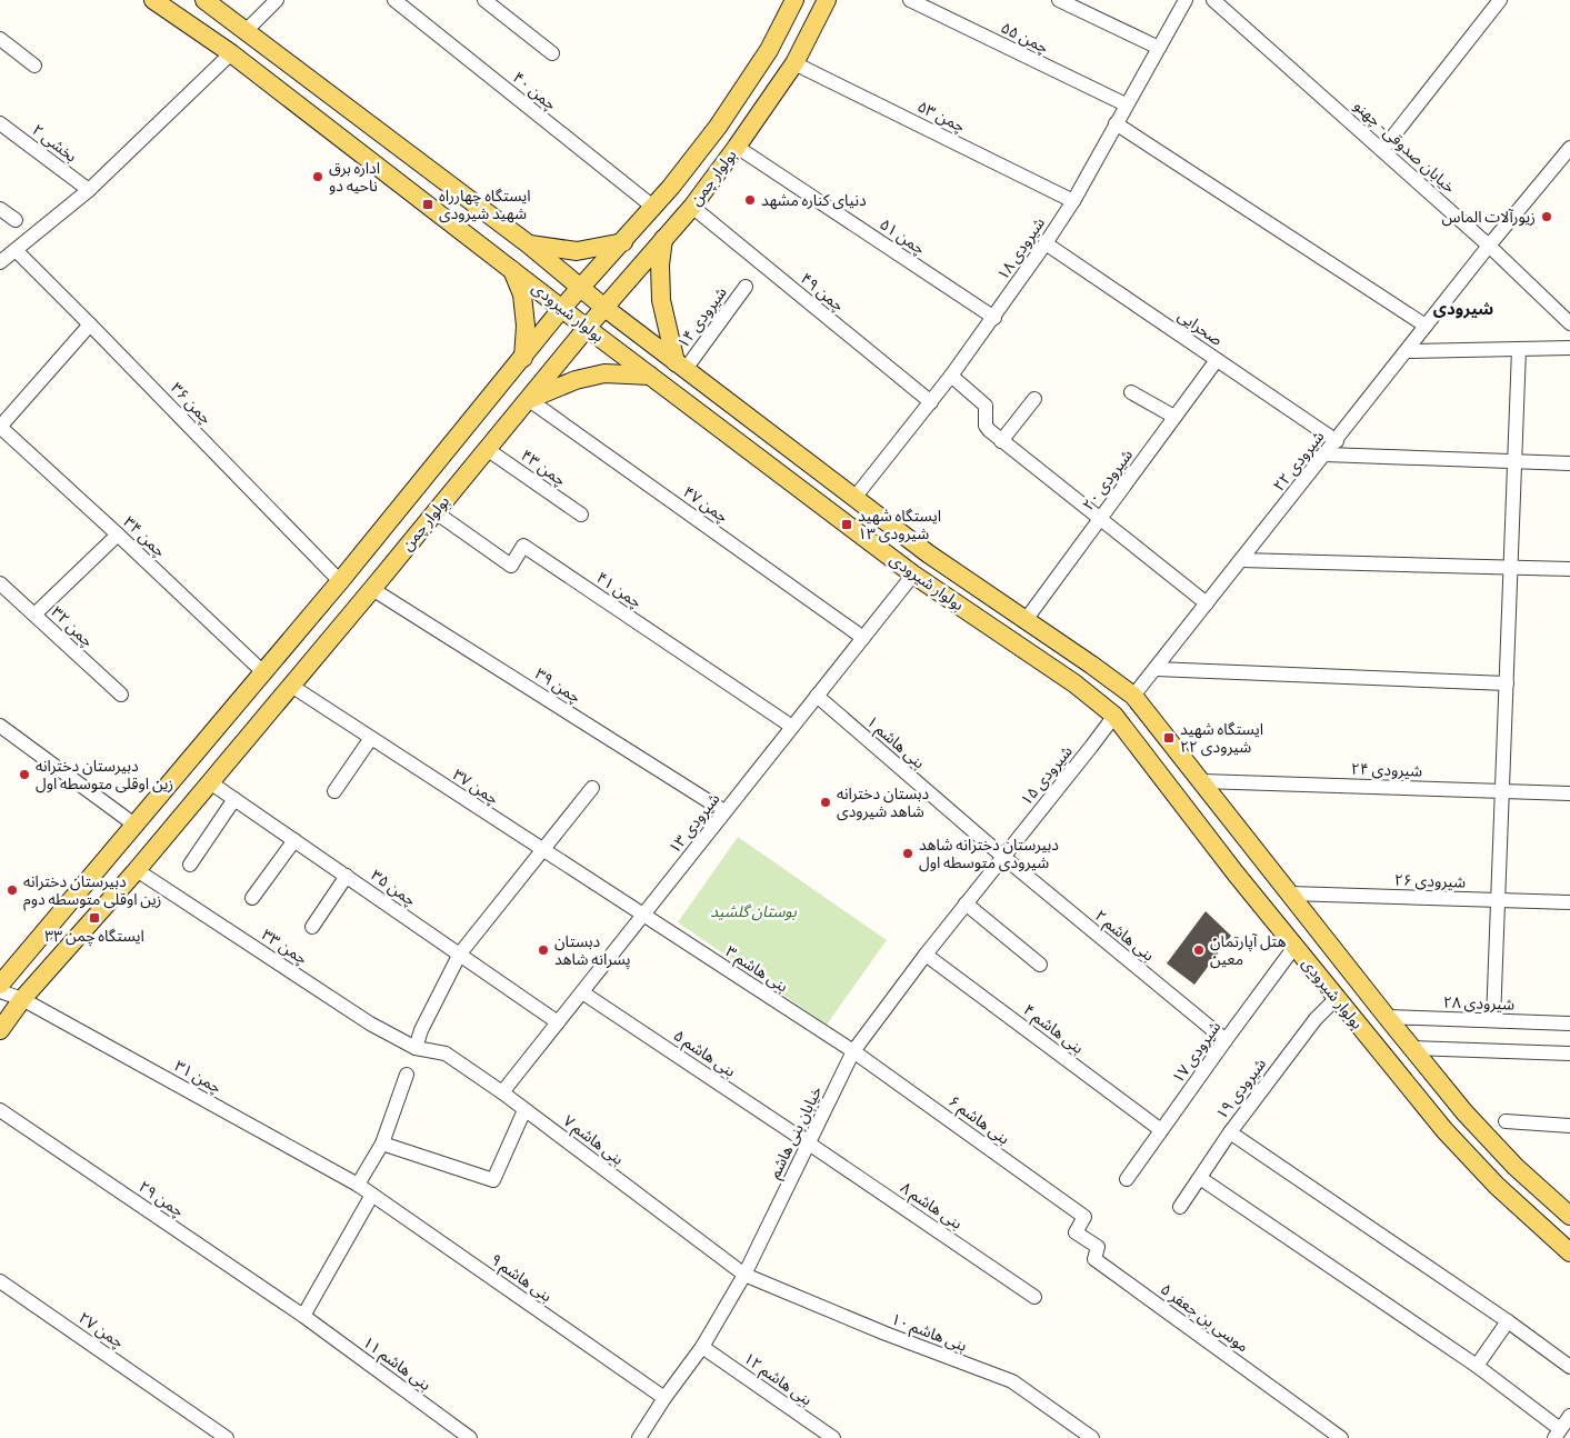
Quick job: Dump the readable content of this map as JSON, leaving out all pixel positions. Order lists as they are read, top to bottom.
{
  "streets": {
    "main road": ["بولوار چمن", "بولوار شیرودی"],
    "street": [
      "چمن ۵۵",
      "چمن ۴۰",
      "چمن ۵۳",
      "بخشی ۲",
      "خیابان صدوقی- چهنو",
      "چمن ۵۱",
      "شیرودی ۱۸",
      "چمن ۴۹",
      "شیرودی ۱۴",
      "صحرایی",
      "چمن ۳۶",
      "شیرودی ۲۲",
      "چمن ۴۳",
      "شیرودی ۲۰",
      "چمن ۴۷",
      "چمن ۳۴",
      "چمن ۴۱",
      "چمن ۳۲",
      "چمن ۳۹",
      "بنی هاشم ۱",
      "شیرودی ۲۴",
      "شیرودی ۱۵",
      "چمن ۳۷",
      "شیرودی ۱۳",
      "شیرودی ۲۶",
      "چمن ۳۵",
      "بنی هاشم ۲",
      "چمن ۳۳",
      "بنی هاشم ۳",
      "شیرودی ۲۸",
      "بنی هاشم ۴",
      "شیرودی ۱۷",
      "بنی هاشم ۵",
      "چمن ۳۱",
      "شیرودی ۱۹",
      "بنی هاشم ۶",
      "خیابان بنی هاشم",
      "بنی هاشم ۷",
      "چمن ۲۹",
      "بنی هاشم ۸",
      "بنی هاشم ۹",
      "موسی بن جعفر ۵",
      "چمن ۲۷",
      "بنی هاشم ۱۰",
      "بنی هاشم ۱۱",
      "بنی هاشم ۱۲"
    ]
  },
  "crossings": [
    ["چمن ۵۵", "شیرودی ۱۸"],
    ["چمن ۴۰", "بولوار چمن"],
    ["چمن ۵۳", "بولوار چمن"],
    ["چمن ۵۳", "شیرودی ۱۸"],
    ["خیابان صدوقی- چهنو", "شیرودی ۲۲"],
    ["بولوار چمن", "چمن ۵۱"],
    ["بولوار چمن", "چمن ۴۹"],
    ["بولوار چمن", "بولوار شیرودی"],
    ["بولوار چمن", "چمن ۳۶"],
    ["بولوار چمن", "چمن ۴۳"],
    ["بولوار چمن", "چمن ۴۷"],
    ["بولوار چمن", "چمن ۳۴"],
    ["بولوار چمن", "چمن ۴۱"],
    ["بولوار چمن", "چمن ۳۹"],
    ["بولوار چمن", "چمن ۳۷"],
    ["بولوار چمن", "چمن ۳۵"],
    ["بولوار چمن", "چمن ۳۳"],
    ["بولوار چمن", "چمن ۳۱"],
    ["چمن ۵۱", "شیرودی ۱۸"],
    ["شیرودی ۱۸", "چمن ۴۹"],
    ["شیرودی ۱۸", "بولوار شیرودی"],
    ["شیرودی ۱۸", "صحرایی"],
    ["بولوار شیرودی", "شیرودی ۱۴"],
    ["بولوار شیرودی", "شیرودی ۲۲"],
    ["بولوار شیرودی", "شیرودی ۲۰"],
    ["بولوار شیرودی", "شیرودی ۲۴"],
    ["بولوار شیرودی", "شیرودی ۱۵"],
    ["بولوار شیرودی", "شیرودی ۱۳"],
    ["بولوار شیرودی", "شیرودی ۲۶"],
    ["بولوار شیرودی", "شیرودی ۲۸"],
    ["بولوار شیرودی", "شیرودی ۱۷"],
    ["بولوار شیرودی", "شیرودی ۱۹"],
    ["صحرایی", "شیرودی ۲۲"],
    ["صحرایی", "شیرودی ۲۰"],
    ["چمن ۴۷", "شیرودی ۱۳"],
    ["چمن ۴۱", "شیرودی ۱۳"],
    ["چمن ۳۹", "شیرودی ۱۳"],
    ["بنی هاشم ۱", "شیرودی ۱۵"],
    ["بنی هاشم ۱", "شیرودی ۱۳"],
    ["بنی هاشم ۱", "بنی هاشم ۲"],
    ["بنی هاشم ۱", "خیابان بنی هاشم"],
    ["شیرودی ۱۵", "بنی هاشم ۲"],
    ["شیرودی ۱۵", "خیابان بنی هاشم"],
    ["چمن ۳۷", "شیرودی ۱۳"],
    ["چمن ۳۷", "بنی هاشم ۳"],
    ["شیرودی ۱۳", "چمن ۳۵"],
    ["شیرودی ۱۳", "بنی هاشم ۳"],
    ["شیرودی ۱۳", "بنی هاشم ۵"],
    ["شیرودی ۱۳", "بنی هاشم ۷"],
    ["بنی هاشم ۲", "شیرودی ۱۷"],
    ["بنی هاشم ۲", "خیابان بنی هاشم"],
    ["چمن ۳۳", "بنی هاشم ۷"],
    ["بنی هاشم ۳", "بنی هاشم ۶"],
    ["بنی هاشم ۳", "خیابان بنی هاشم"],
    ["بنی هاشم ۴", "شیرودی ۱۷"],
    ["بنی هاشم ۴", "خیابان بنی هاشم"],
    ["بنی هاشم ۵", "خیابان بنی هاشم"],
    ["بنی هاشم ۵", "بنی هاشم ۸"],
    ["چمن ۳۱", "بنی هاشم ۹"],
    ["بنی هاشم ۶", "خیابان بنی هاشم"],
    ["بنی هاشم ۶", "موسی بن جعفر ۵"],
    ["خیابان بنی هاشم", "بنی هاشم ۷"],
    ["خیابان بنی هاشم", "بنی هاشم ۸"],
    ["خیابان بنی هاشم", "بنی هاشم ۹"],
    ["خیابان بنی هاشم", "بنی هاشم ۱۰"],
    ["خیابان بنی هاشم", "بنی هاشم ۱۲"],
    ["بنی هاشم ۷", "بنی هاشم ۱۰"],
    ["چمن ۲۹", "بنی هاشم ۱۱"]
  ],
  "districts": ["شیرودی"],
  "parks": ["بوستان گلشید"],
  "places": {
    "other": [
      "اداره برق ناحیه دو",
      "دنیای کناره مشهد",
      "زیورآلات الماس",
      "دبیرستان دخترانه زین اوقلی متوسطه اول",
      "دبستان دخترانه شاهد شیرودی",
      "دبیرستان دخترانه شاهد شیرودی متوسطه اول",
      "دبیرستان دخترانه زین اوقلی متوسطه دوم",
      "دبستان پسرانه شاهد",
      "هتل آپارتمان معین"
    ],
    "transit": [
      "ایستگاه چهارراه شهید شیرودی",
      "ایستگاه شهید شیرودی ۱۳",
      "ایستگاه شهید شیرودی ۲۲",
      "ایستگاه چمن ۳۳"
    ]
  }
}
